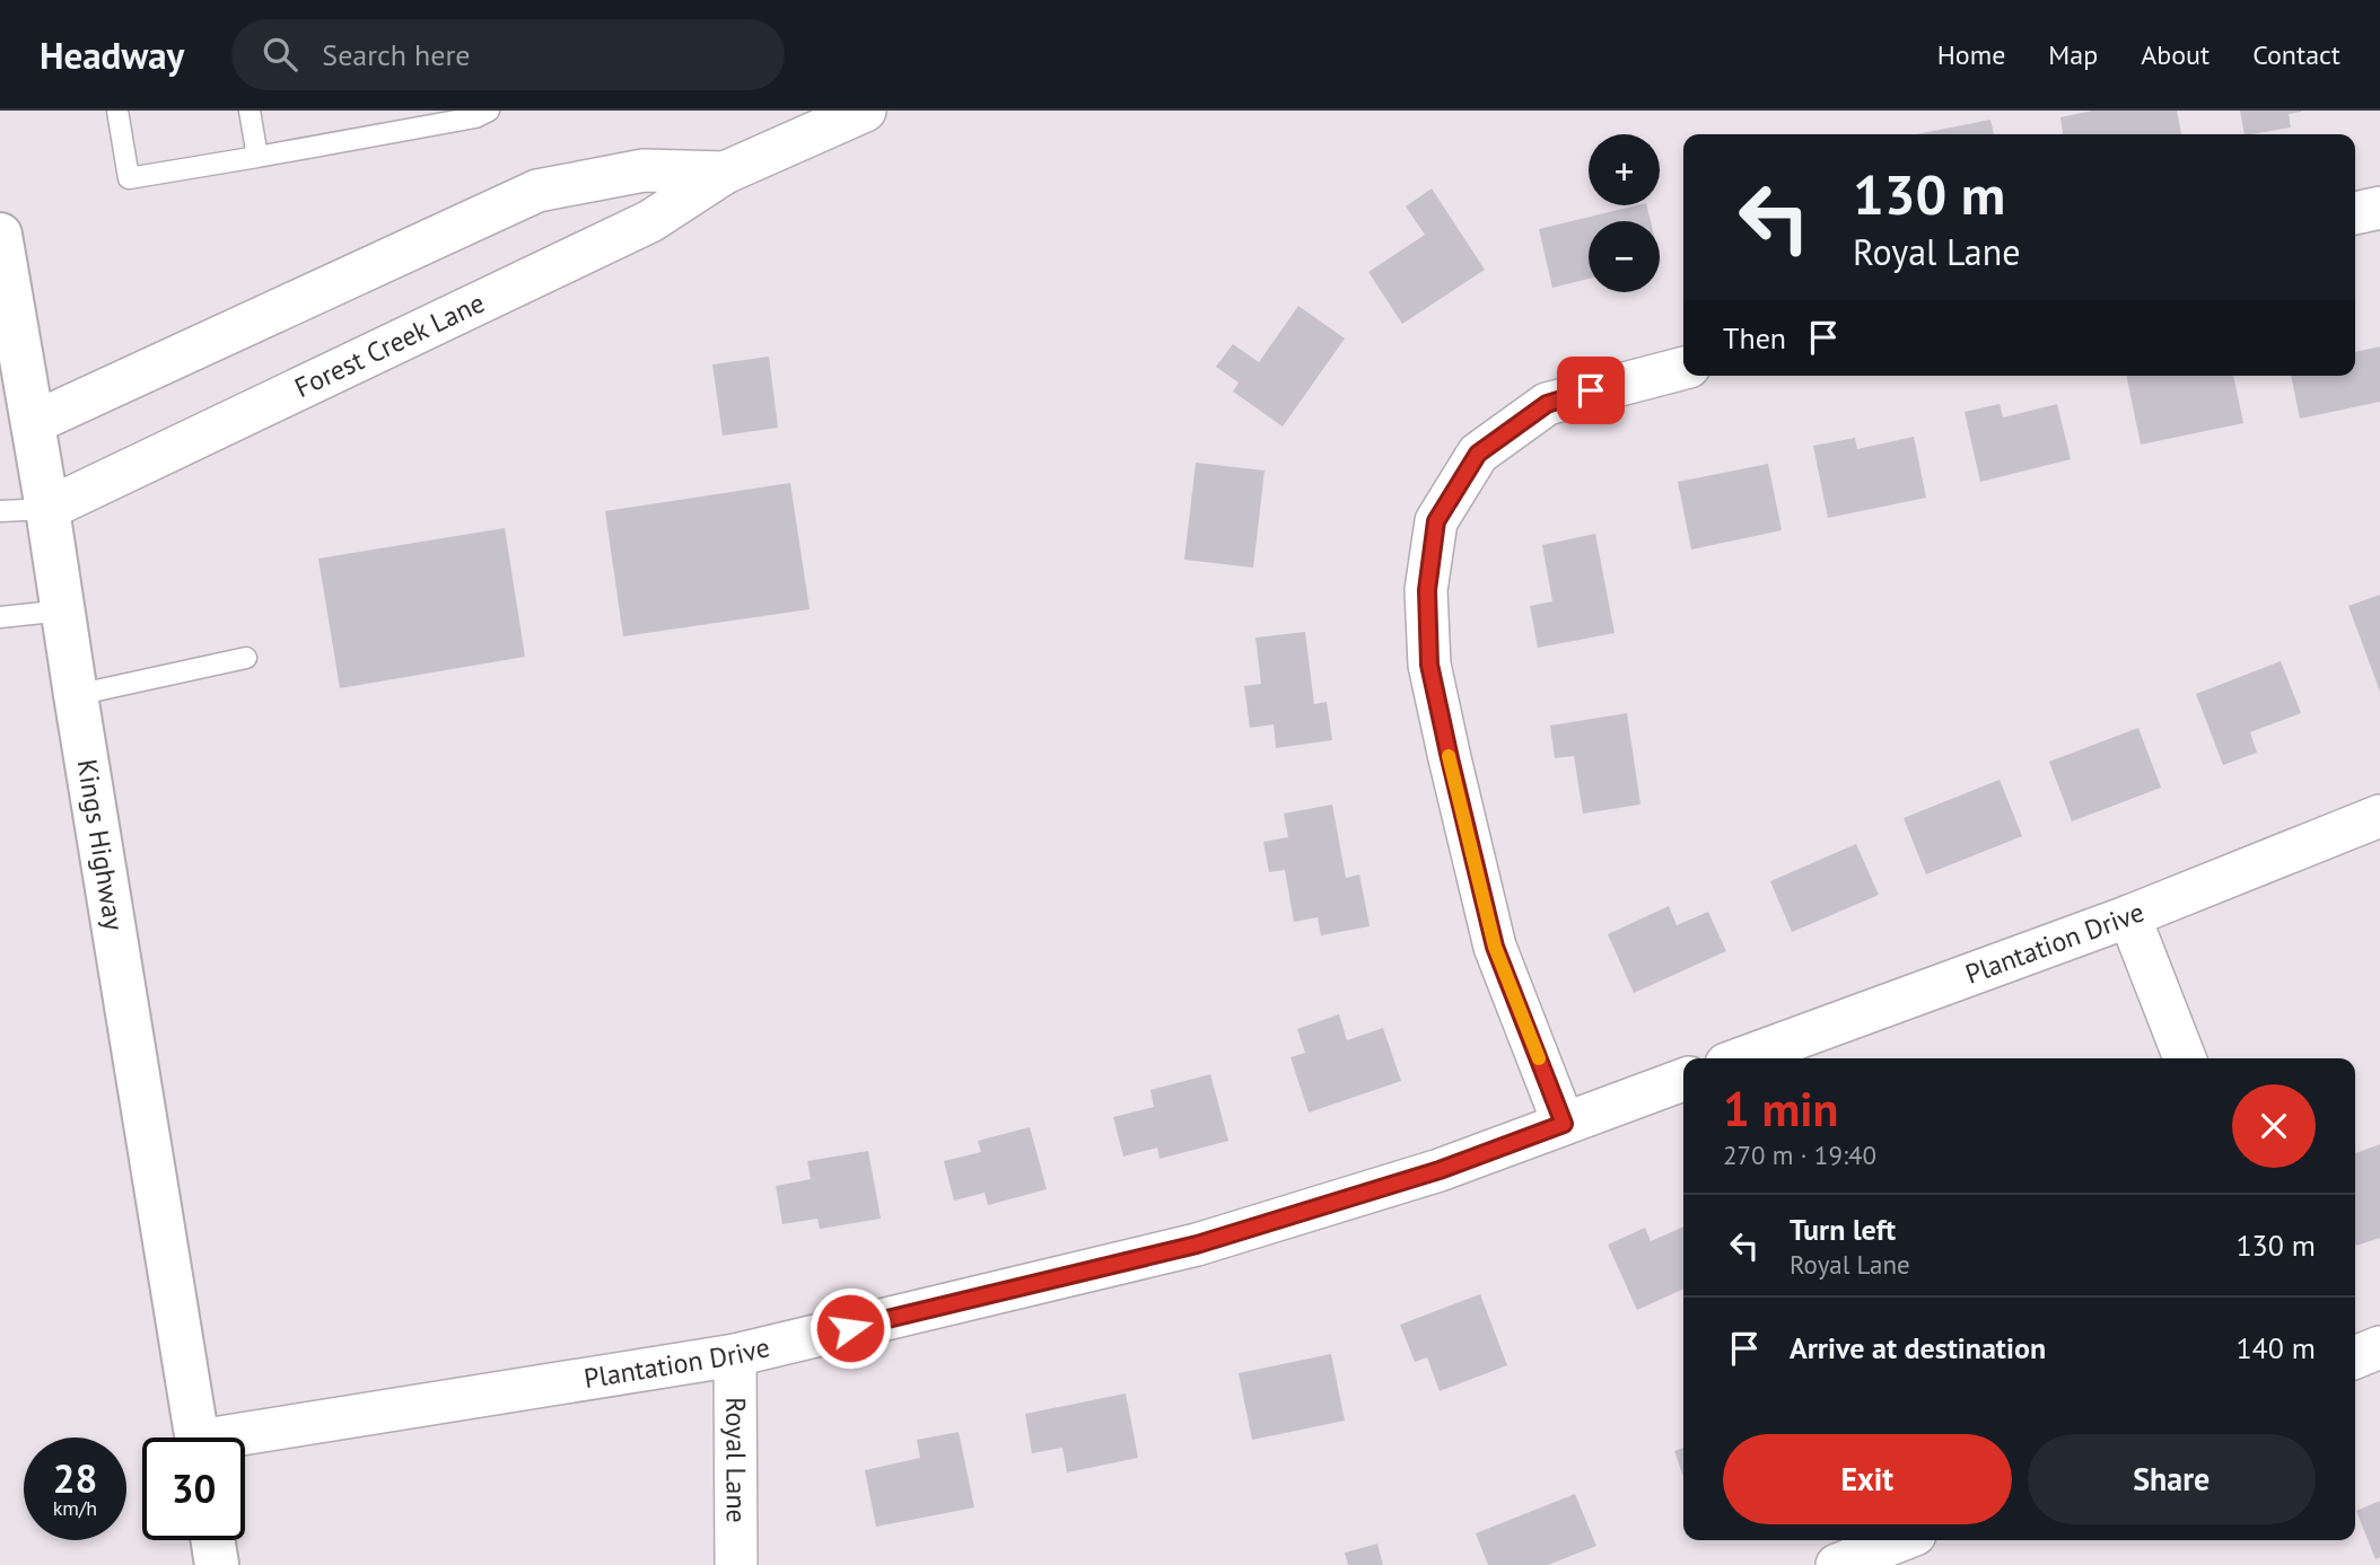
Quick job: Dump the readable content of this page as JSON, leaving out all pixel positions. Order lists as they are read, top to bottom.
{
  "streets": {
    "main road": ["Kings Highway"],
    "street": ["Forest Creek Lane", "Plantation Drive", "Royal Lane"]
  },
  "crossings": [
    ["Forest Creek Lane", "Kings Highway"],
    ["Plantation Drive", "Royal Lane"]
  ],
  "page": {
    "header": "Headway",
    "search": "Search here",
    "nav": [
      "Home",
      "Map",
      "About",
      "Contact"
    ],
    "map_buttons": ["+", "−"],
    "turn": ["130 m", "Royal Lane"],
    "then": "Then",
    "heading": ["1 min", "270 m · 19:40"],
    "list": [
      {
        "name": "Turn left",
        "note": "Royal Lane",
        "value": "130 m"
      },
      {
        "name": "Arrive at destination",
        "value": "140 m"
      }
    ],
    "buttons": ["Exit", "Share"],
    "speed": "28 km/h",
    "limit": "30"
  }
}
